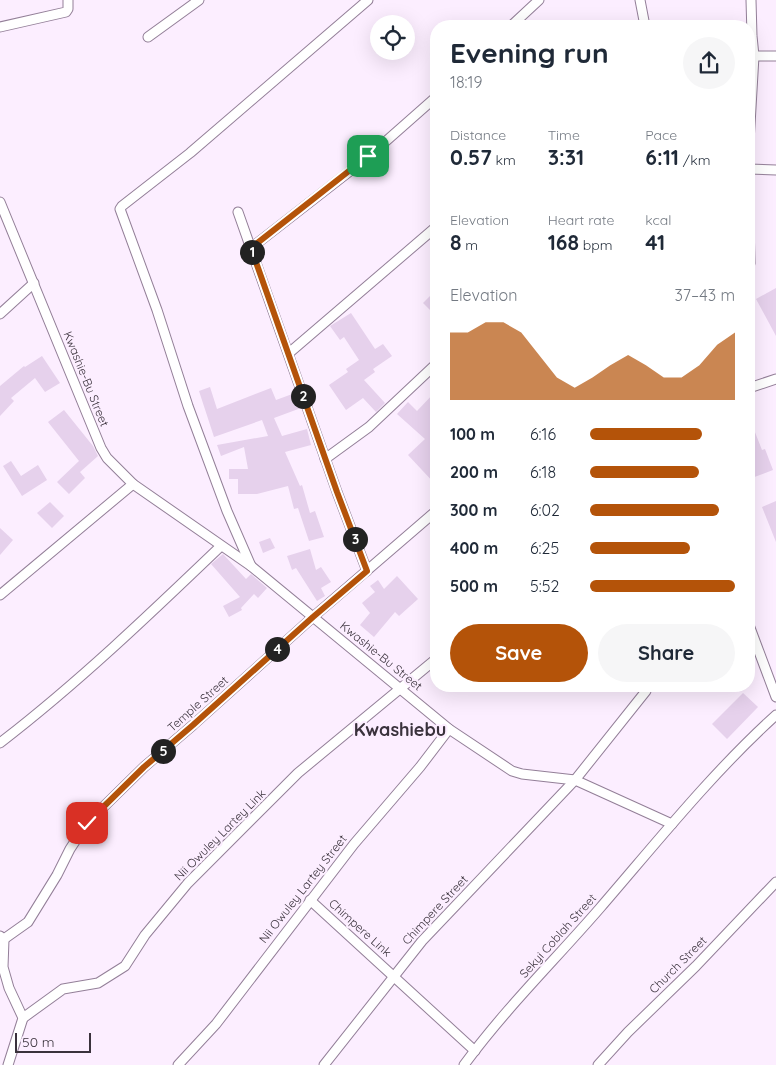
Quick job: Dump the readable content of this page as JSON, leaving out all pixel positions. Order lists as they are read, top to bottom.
{
  "streets": {
    "street": [
      "Kwashie-Bu Street",
      "Temple Street",
      "Nii Owuley Lartey Link",
      "Nii Owuley Lartey Street",
      "Chimpere Street",
      "Chimpere Link",
      "Sekyi Coblah Street",
      "Church Street"
    ]
  },
  "crossings": [
    ["Kwashie-Bu Street", "Temple Street"],
    ["Kwashie-Bu Street", "Nii Owuley Lartey Link"],
    ["Kwashie-Bu Street", "Nii Owuley Lartey Street"],
    ["Kwashie-Bu Street", "Chimpere Street"],
    ["Kwashie-Bu Street", "Sekyi Coblah Street"],
    ["Nii Owuley Lartey Street", "Chimpere Link"],
    ["Chimpere Street", "Chimpere Link"],
    ["Chimpere Link", "Sekyi Coblah Street"]
  ],
  "districts": ["Kwashiebu"],
  "scale_bar": "50 m",
  "page": {
    "heading": ["Evening run", "18:19"],
    "stats": [
      ["Distance", "0.57 km"],
      ["Time", "3:31"],
      ["Pace", "6:11 /km"],
      ["Elevation", "8 m"],
      ["Heart rate", "168 bpm"],
      ["kcal", "41"]
    ],
    "pins": [
      "1",
      "2",
      "3",
      "4",
      "5"
    ],
    "chart": ["Elevation", "37–43 m"],
    "list": [
      {
        "name": "100 m",
        "note": "6:16"
      },
      {
        "name": "200 m",
        "note": "6:18"
      },
      {
        "name": "300 m",
        "note": "6:02"
      },
      {
        "name": "400 m",
        "note": "6:25"
      },
      {
        "name": "500 m",
        "note": "5:52"
      }
    ],
    "buttons": ["Save", "Share"],
    "scale": "50 m"
  }
}
